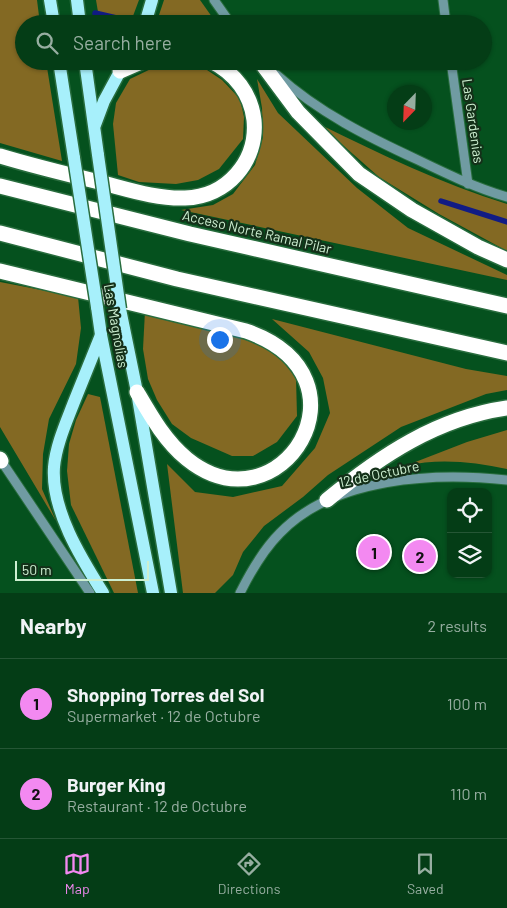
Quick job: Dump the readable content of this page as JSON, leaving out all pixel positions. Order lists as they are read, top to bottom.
{
  "streets": {
    "highway": ["Acceso Norte Ramal Pilar"],
    "main road": ["Las Magnolias"],
    "street": ["Las Gardenias", "12 de Octubre"]
  },
  "scale_bar": "50 m",
  "north": "bottom left",
  "page": {
    "search": "Search here",
    "pins": ["1", "2"],
    "scale": "50 m",
    "heading": ["Nearby", "2 results"],
    "list": [
      {
        "mark": "1",
        "name": "Shopping Torres del Sol",
        "note": "Supermarket · 12 de Octubre",
        "value": "100 m"
      },
      {
        "mark": "2",
        "name": "Burger King",
        "note": "Restaurant · 12 de Octubre",
        "value": "110 m"
      }
    ],
    "nav": ["Map", "Directions", "Saved"]
  }
}
